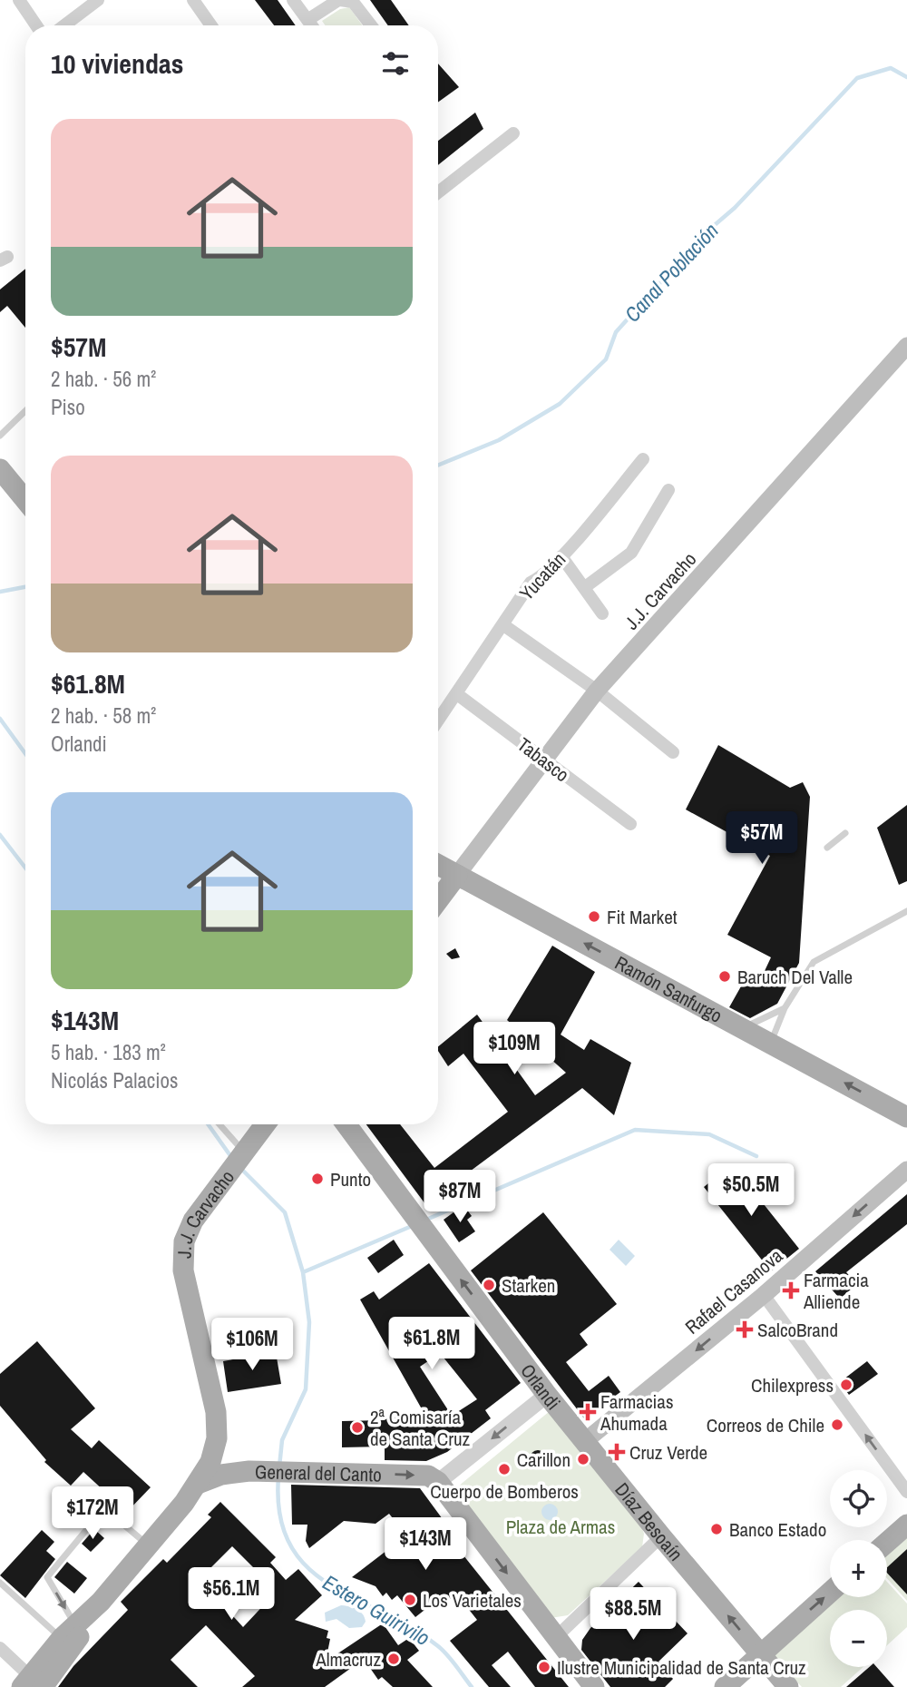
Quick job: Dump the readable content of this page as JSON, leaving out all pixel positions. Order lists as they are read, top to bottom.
{
  "streets": {
    "main road": [
      "J.J. Carvacho",
      "Ramón Sanfurgo",
      "J. J. Carvacho",
      "Rafael Casanova",
      "Orlandi",
      "General del Canto",
      "Díaz Besoaín"
    ],
    "street": ["Yucatán", "Tabasco"]
  },
  "crossings": [
    ["Yucatán", "Tabasco"],
    ["J.J. Carvacho", "Tabasco"],
    ["J.J. Carvacho", "Ramón Sanfurgo"],
    ["Rafael Casanova", "Orlandi"],
    ["Rafael Casanova", "Díaz Besoaín"],
    ["Orlandi", "Díaz Besoaín"]
  ],
  "one_way": [
    "Ramón Sanfurgo",
    "Rafael Casanova",
    "Orlandi",
    "General del Canto"
  ],
  "water": ["Canal Población", "Estero Guirivilo"],
  "parks": ["Plaza de Armas"],
  "places": {
    "other": [
      "Fit Market",
      "Baruch Del Valle",
      "Punto",
      "Starken",
      "Chilexpress",
      "Correos de Chile",
      "2ª Comisaría de Santa Cruz",
      "Carillon",
      "Cuerpo de Bomberos",
      "Banco Estado",
      "Los Varietales",
      "Almacruz",
      "Ilustre Municipalidad de Santa Cruz"
    ],
    "health": [
      "Farmacia Alliende",
      "SalcoBrand",
      "Farmacias Ahumada",
      "Cruz Verde"
    ]
  },
  "page": {
    "heading": "10 viviendas",
    "list": [
      {
        "name": "$57M",
        "note": "2 hab. · 56 m² · Piso"
      },
      {
        "name": "$61.8M",
        "note": "2 hab. · 58 m² · Orlandi"
      },
      {
        "name": "$143M",
        "note": "5 hab. · 183 m² · Nicolás Palacios"
      }
    ],
    "price": [
      "$57M",
      "$109M",
      "$50.5M",
      "$87M",
      "$61.8M",
      "$106M",
      "$172M",
      "$143M",
      "$56.1M",
      "$88.5M"
    ],
    "map_buttons": ["+", "−"]
  }
}
